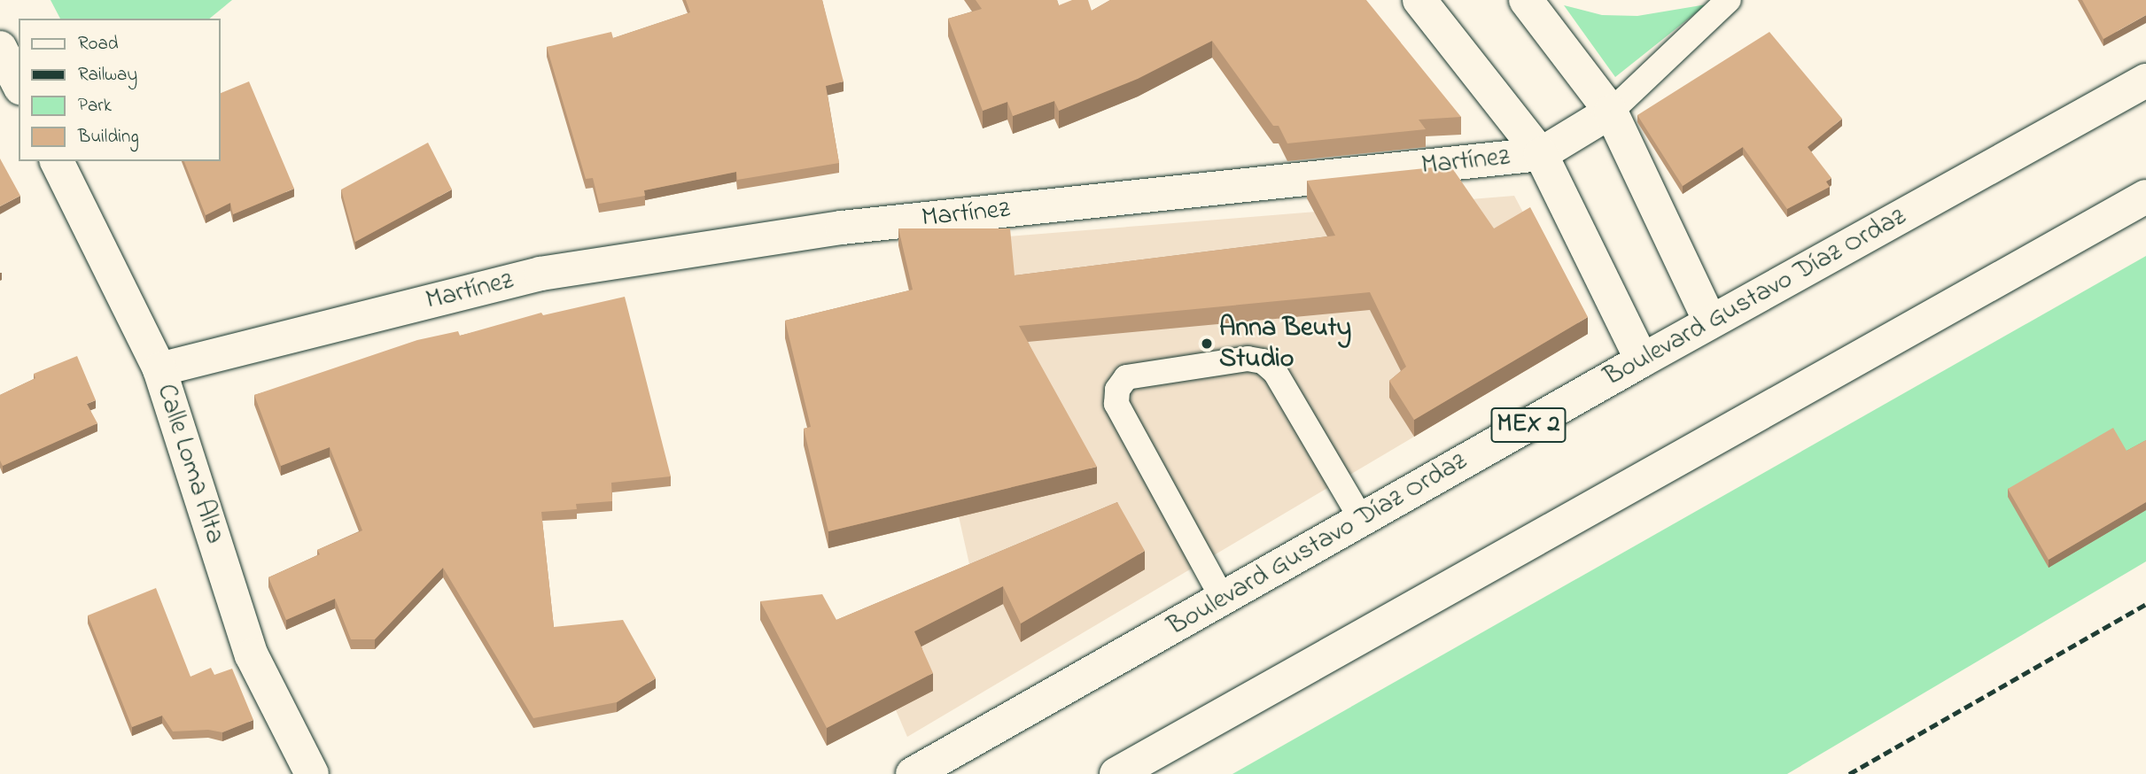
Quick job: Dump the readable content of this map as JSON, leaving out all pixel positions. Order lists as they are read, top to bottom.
{
  "streets": {
    "street": [
      "Martínez",
      "Boulevard Gustavo Díaz Ordaz",
      "MEX 2",
      "Calle Loma Alta"
    ]
  },
  "crossings": [
    ["Martínez", "Calle Loma Alta"]
  ],
  "places": ["Anna Beuty Studio"],
  "legend": [
    "Road",
    "Railway",
    "Park",
    "Building"
  ]
}
